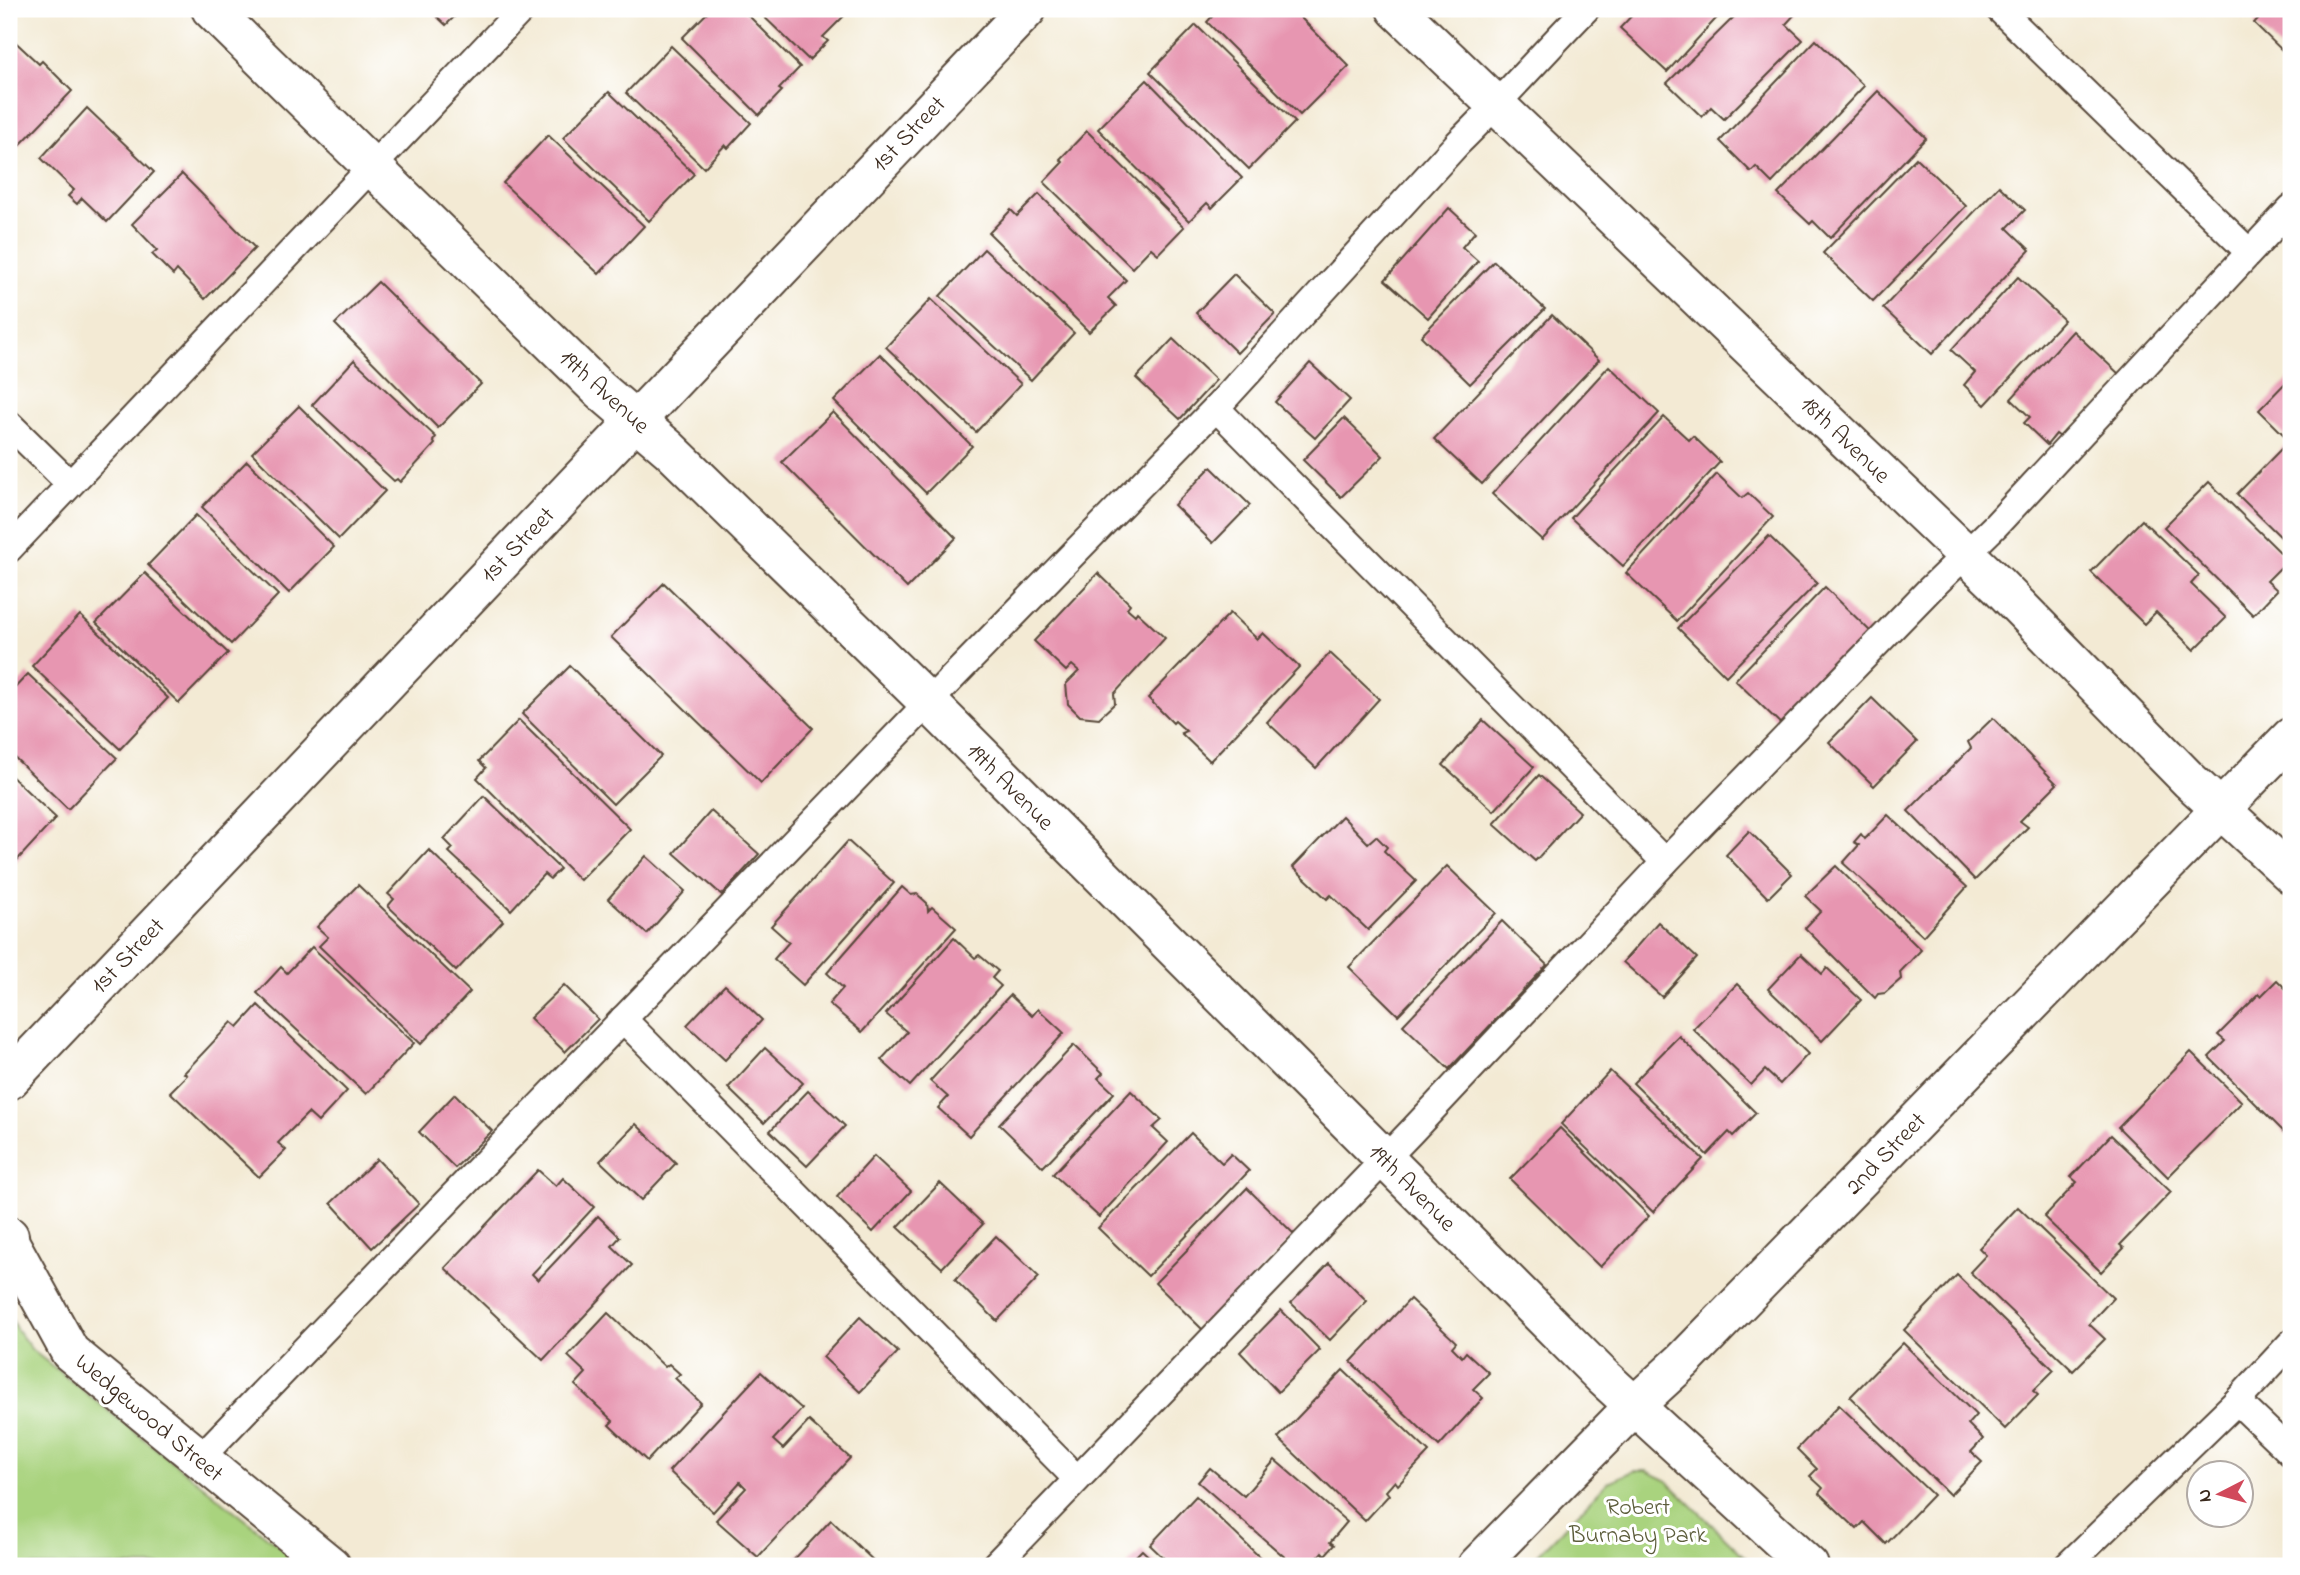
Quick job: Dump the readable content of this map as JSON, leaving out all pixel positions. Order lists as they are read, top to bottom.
{
  "streets": {
    "street": [
      "1st Street",
      "19th Avenue",
      "18th Avenue",
      "2nd Street",
      "Wedgewood Street"
    ]
  },
  "crossings": [
    ["1st Street", "19th Avenue"],
    ["19th Avenue", "2nd Street"],
    ["18th Avenue", "2nd Street"]
  ],
  "parks": ["Robert Burnaby Park"],
  "north": "left"
}
